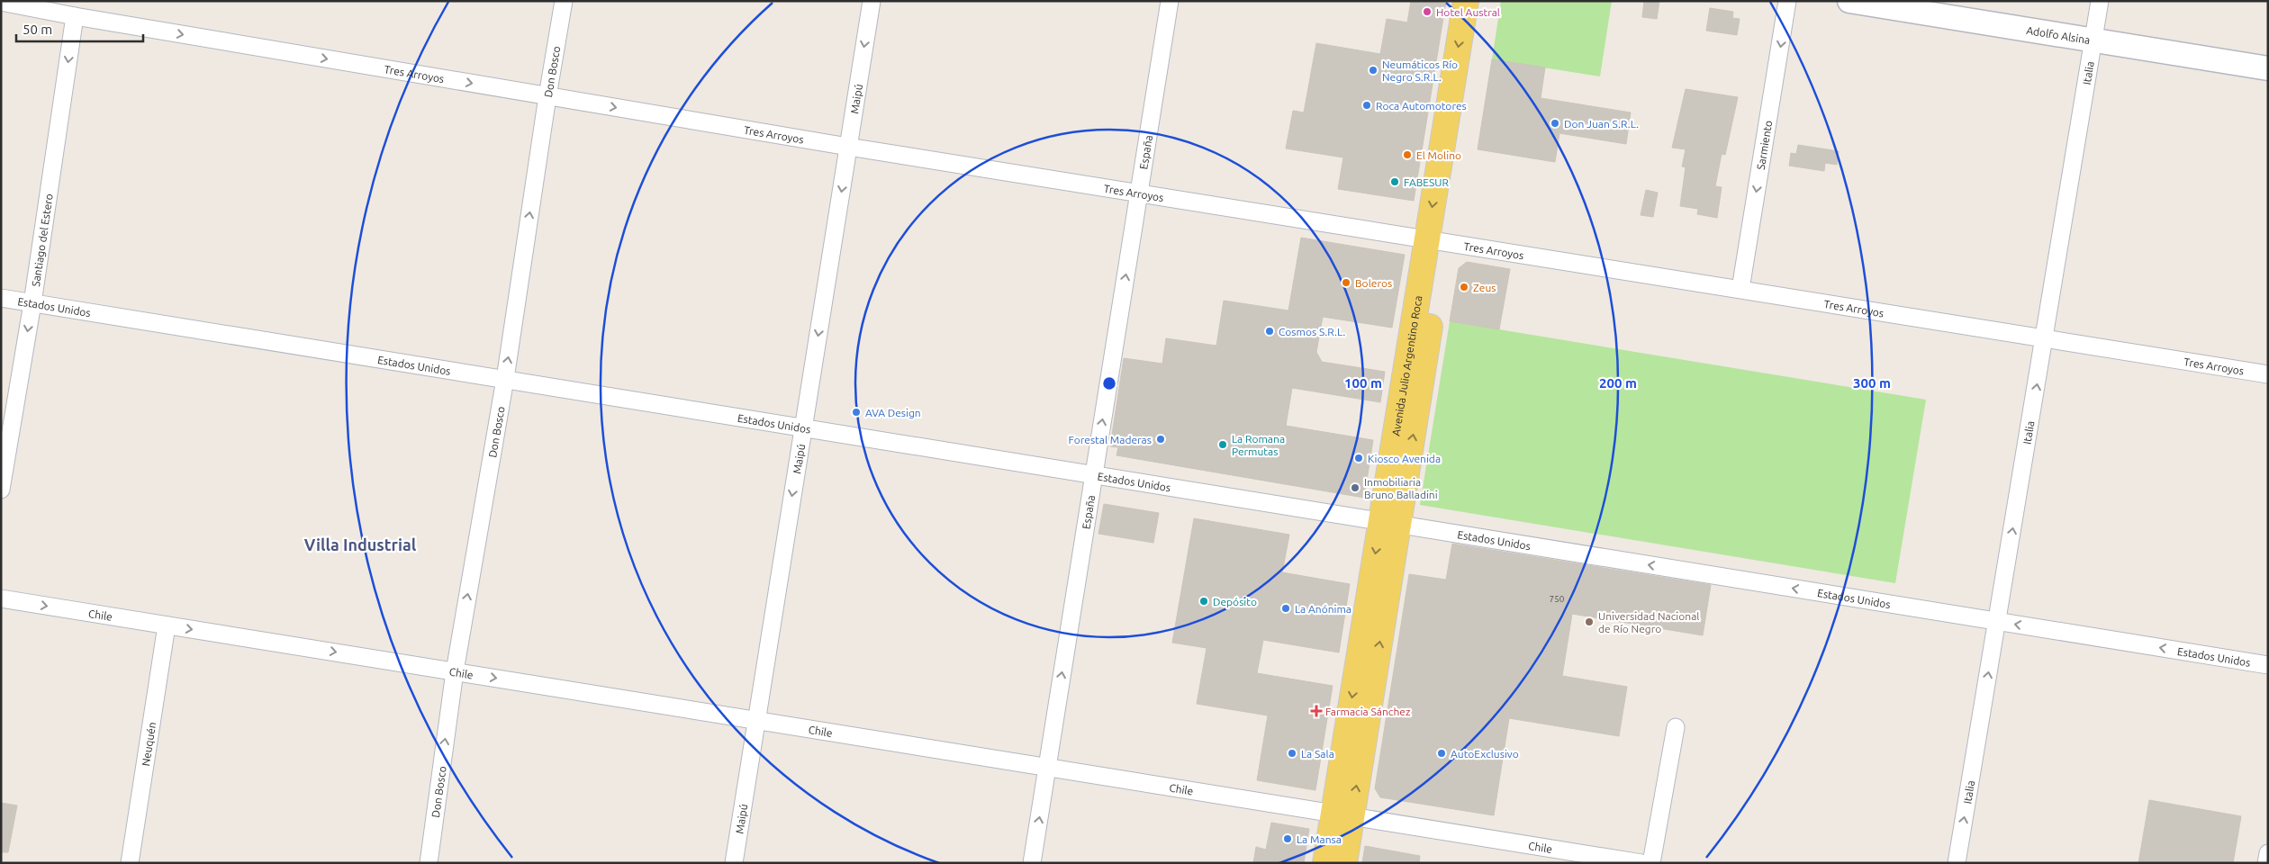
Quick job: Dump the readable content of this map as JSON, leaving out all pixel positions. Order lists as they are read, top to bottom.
{
  "streets": {
    "main road": ["Adolfo Alsina", "Avenida Julio Argentino Roca"],
    "street": [
      "Don Bosco",
      "Italia",
      "Tres Arroyos",
      "Maipú",
      "Sarmiento",
      "España",
      "Santiago del Estero",
      "Estados Unidos",
      "Chile",
      "Neuquén"
    ]
  },
  "crossings": [
    ["Adolfo Alsina", "Italia"],
    ["Don Bosco", "Tres Arroyos"],
    ["Don Bosco", "Estados Unidos"],
    ["Don Bosco", "Chile"],
    ["Italia", "Tres Arroyos"],
    ["Italia", "Estados Unidos"],
    ["Tres Arroyos", "Maipú"],
    ["Tres Arroyos", "Sarmiento"],
    ["Tres Arroyos", "España"],
    ["Tres Arroyos", "Santiago del Estero"],
    ["Tres Arroyos", "Avenida Julio Argentino Roca"],
    ["Maipú", "Estados Unidos"],
    ["Maipú", "Chile"],
    ["España", "Estados Unidos"],
    ["España", "Chile"],
    ["Santiago del Estero", "Estados Unidos"],
    ["Estados Unidos", "Avenida Julio Argentino Roca"],
    ["Avenida Julio Argentino Roca", "Chile"],
    ["Chile", "Neuquén"]
  ],
  "one_way": [
    "Don Bosco",
    "Italia",
    "Maipú",
    "Sarmiento",
    "España",
    "Santiago del Estero",
    "Estados Unidos",
    "Chile"
  ],
  "districts": ["Villa Industrial"],
  "places": {
    "other": [
      "Hotel Austral",
      "Neumáticos Río Negro S.R.L.",
      "Roca Automotores",
      "Don Juan S.R.L.",
      "El Molino",
      "FABESUR",
      "Boleros",
      "Zeus",
      "Cosmos S.R.L.",
      "AVA Design",
      "Forestal Maderas",
      "La Romana Permutas",
      "Kiosco Avenida",
      "Inmobiliaria Bruno Balladini",
      "Depósito",
      "La Anónima",
      "Universidad Nacional de Río Negro",
      "La Sala",
      "AutoExclusivo",
      "La Mansa"
    ],
    "health": ["Farmacia Sánchez"]
  },
  "house_numbers": ["750"],
  "scale_bar": "50 m",
  "rings": ["100 m", "200 m", "300 m"]
}
